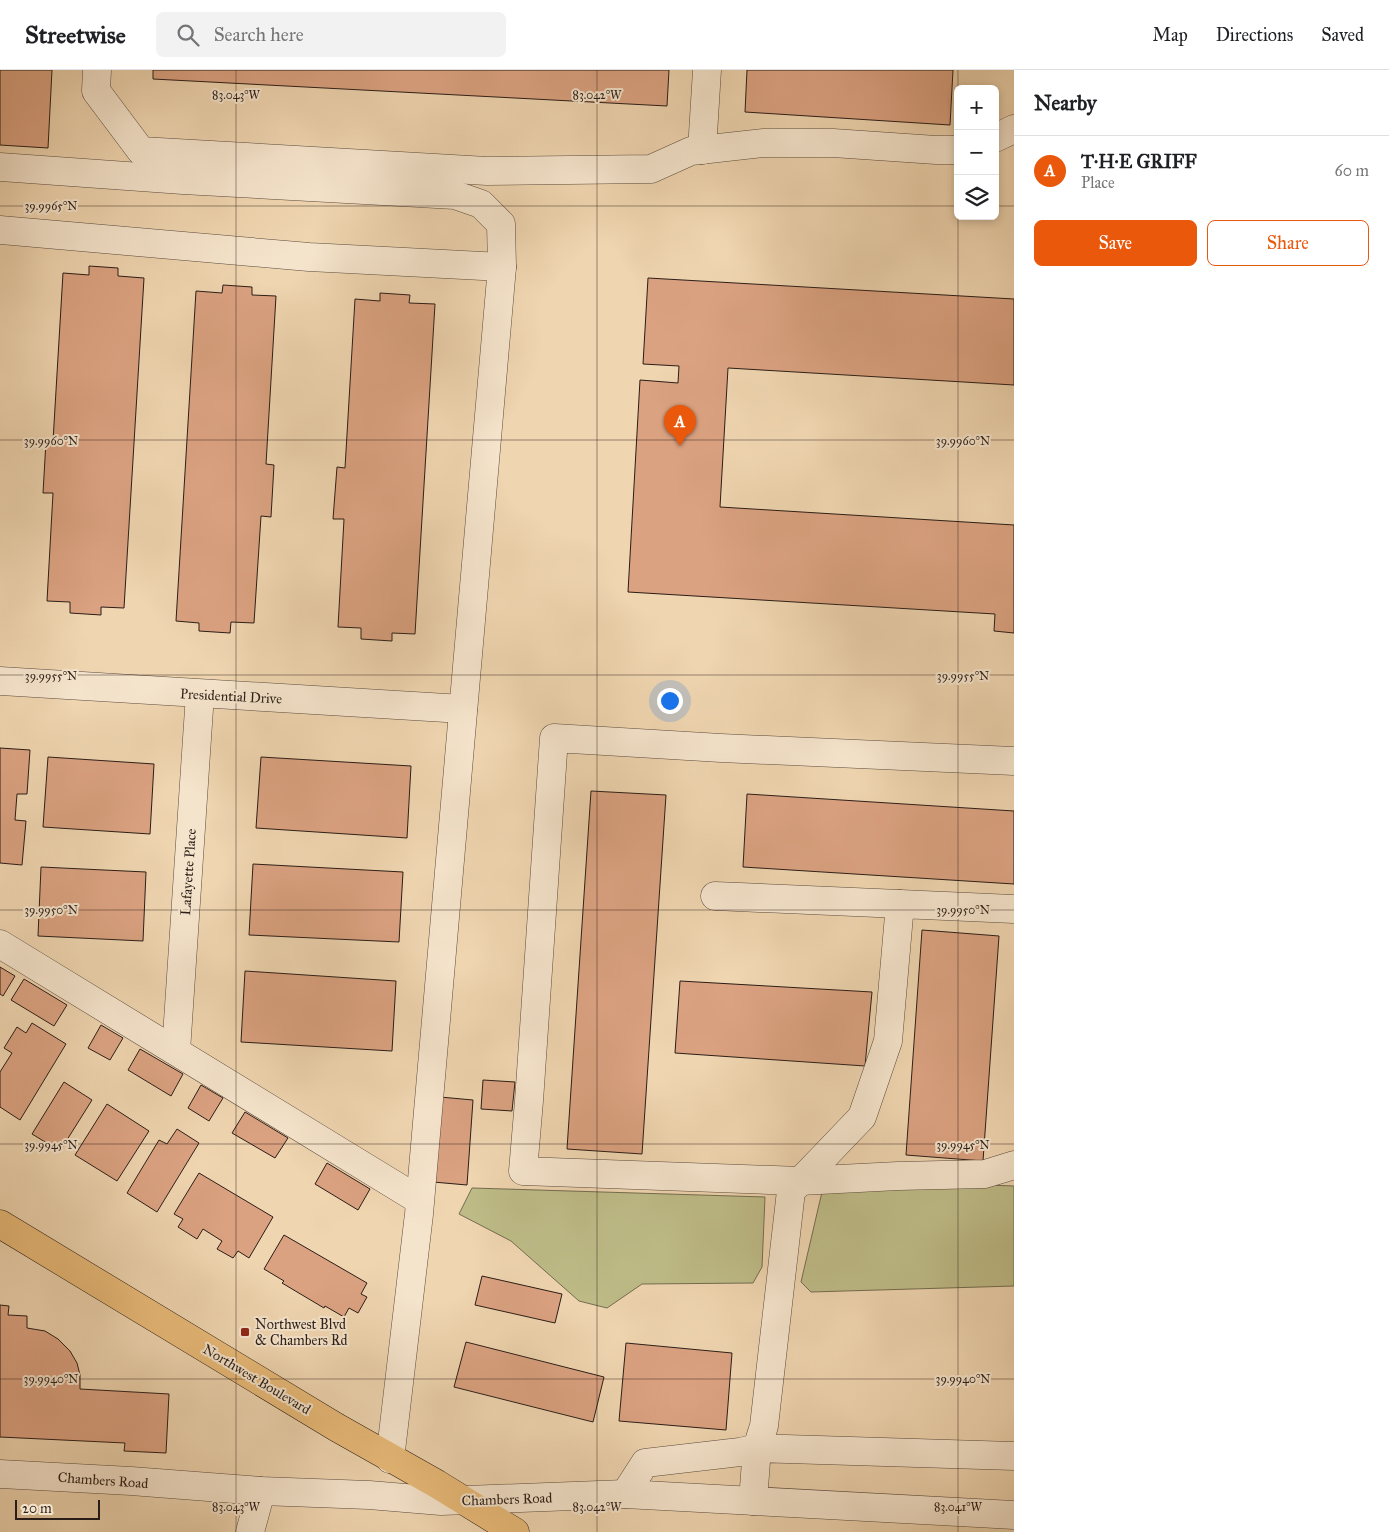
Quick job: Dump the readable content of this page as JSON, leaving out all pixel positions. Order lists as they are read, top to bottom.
{
  "streets": {
    "main road": ["Northwest Boulevard"],
    "street": ["Presidential Drive", "Lafayette Place", "Chambers Road"]
  },
  "crossings": [
    ["Presidential Drive", "Lafayette Place"],
    ["Northwest Boulevard", "Chambers Road"]
  ],
  "places": {
    "transit": ["Northwest Blvd & Chambers Rd"]
  },
  "scale_bar": "20 m",
  "page": {
    "header": "Streetwise",
    "search": "Search here",
    "nav": ["Map", "Directions", "Saved"],
    "heading": "Nearby",
    "map_buttons": ["+", "−"],
    "list": [
      {
        "mark": "A",
        "name": "T·H·E GRIFF",
        "note": "Place",
        "value": "60 m"
      }
    ],
    "buttons": ["Save", "Share"],
    "pins": "A",
    "scale": "20 m"
  },
  "coordinates": [
    "83.043°W",
    "83.042°W",
    "39.9965°N",
    "39.9960°N",
    "39.9955°N",
    "39.9950°N",
    "39.9945°N",
    "39.9940°N",
    "83.041°W"
  ]
}
